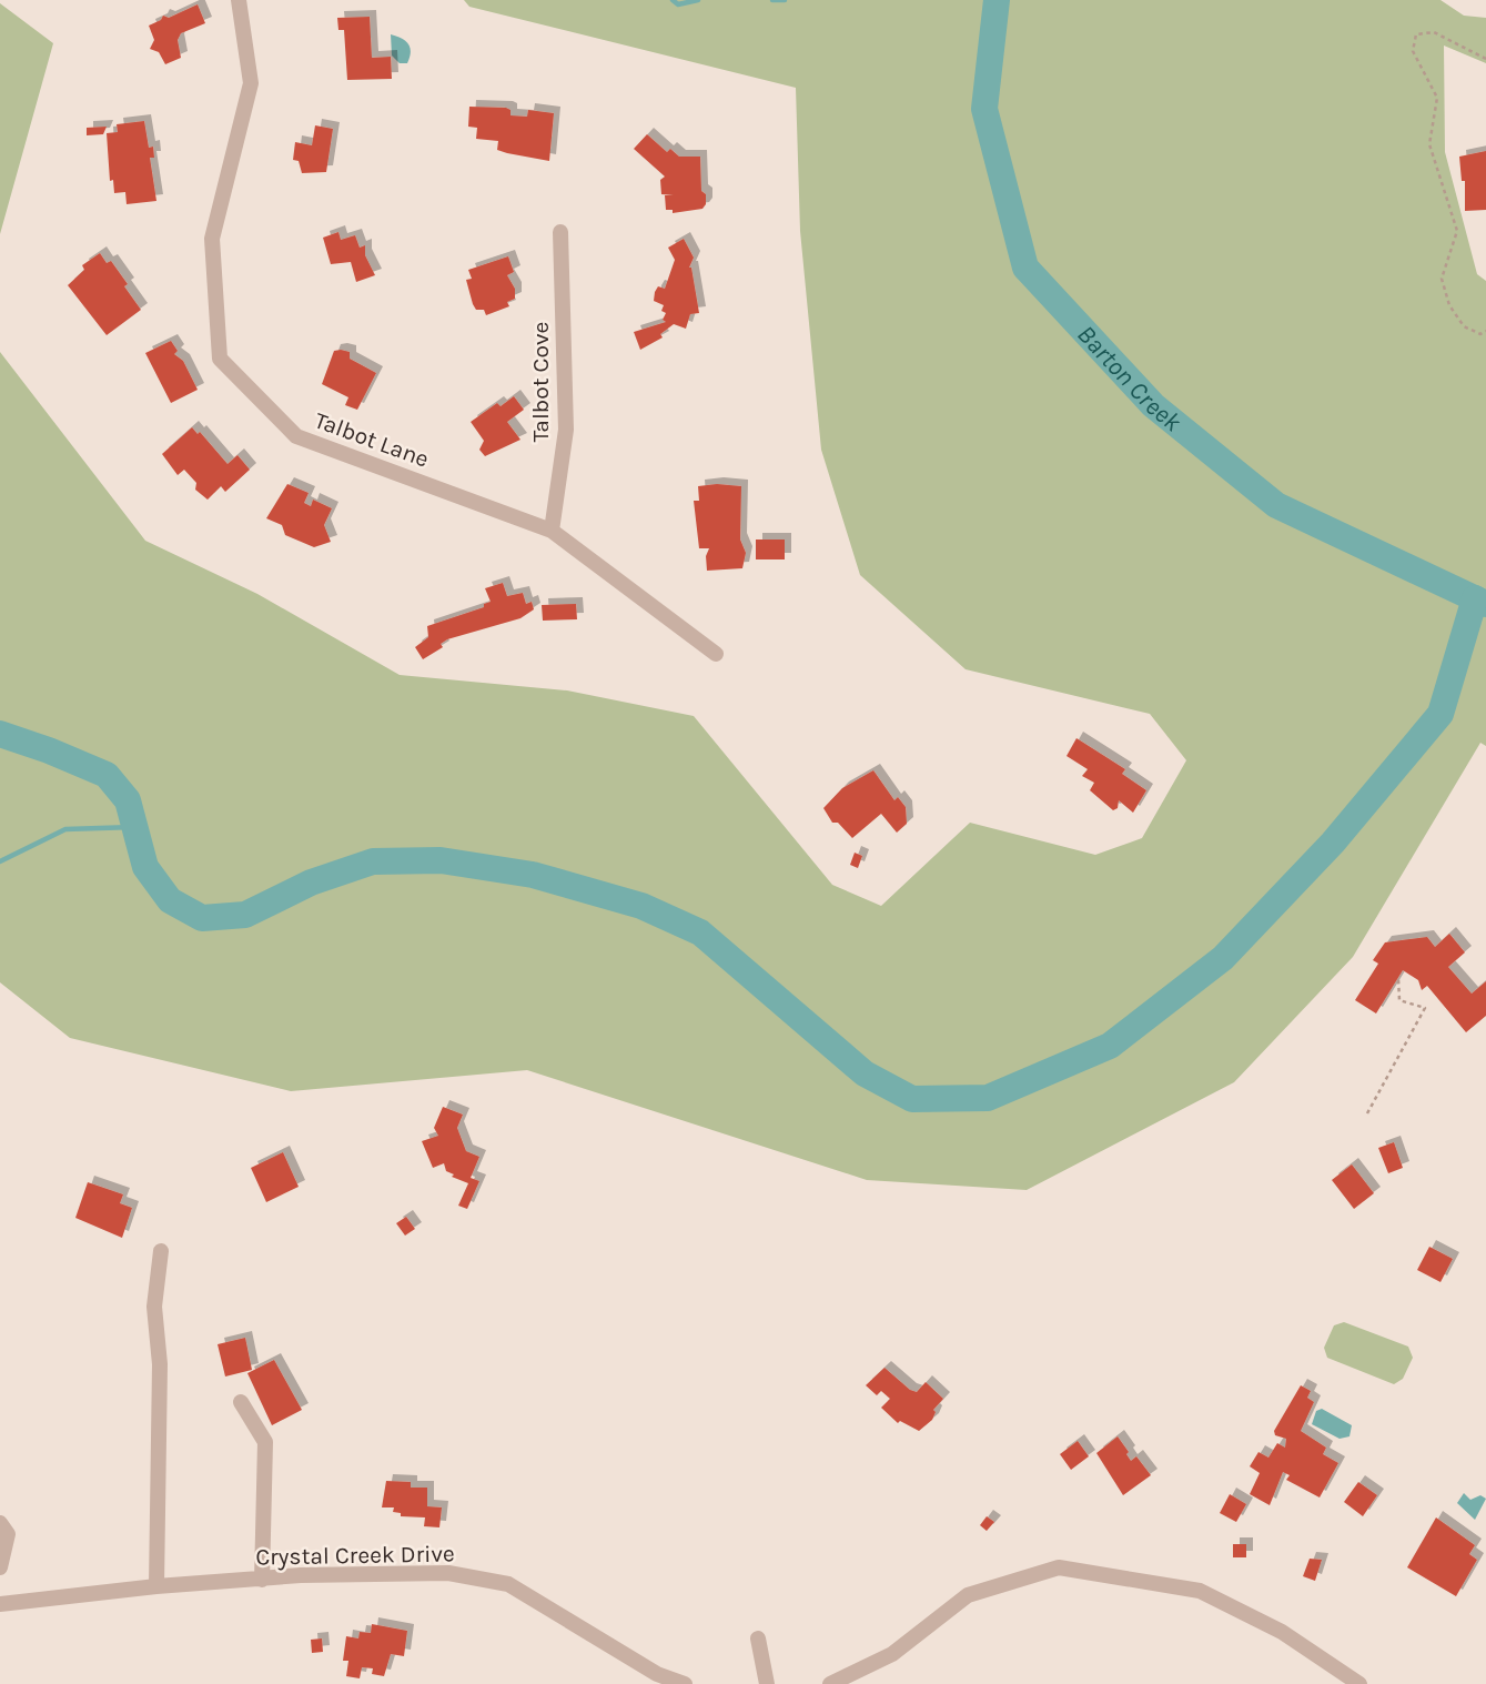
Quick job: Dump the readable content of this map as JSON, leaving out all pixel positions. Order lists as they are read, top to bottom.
{
  "streets": {
    "street": ["Talbot Cove", "Talbot Lane", "Crystal Creek Drive"]
  },
  "crossings": [
    ["Talbot Cove", "Talbot Lane"]
  ],
  "water": ["Barton Creek"]
}
